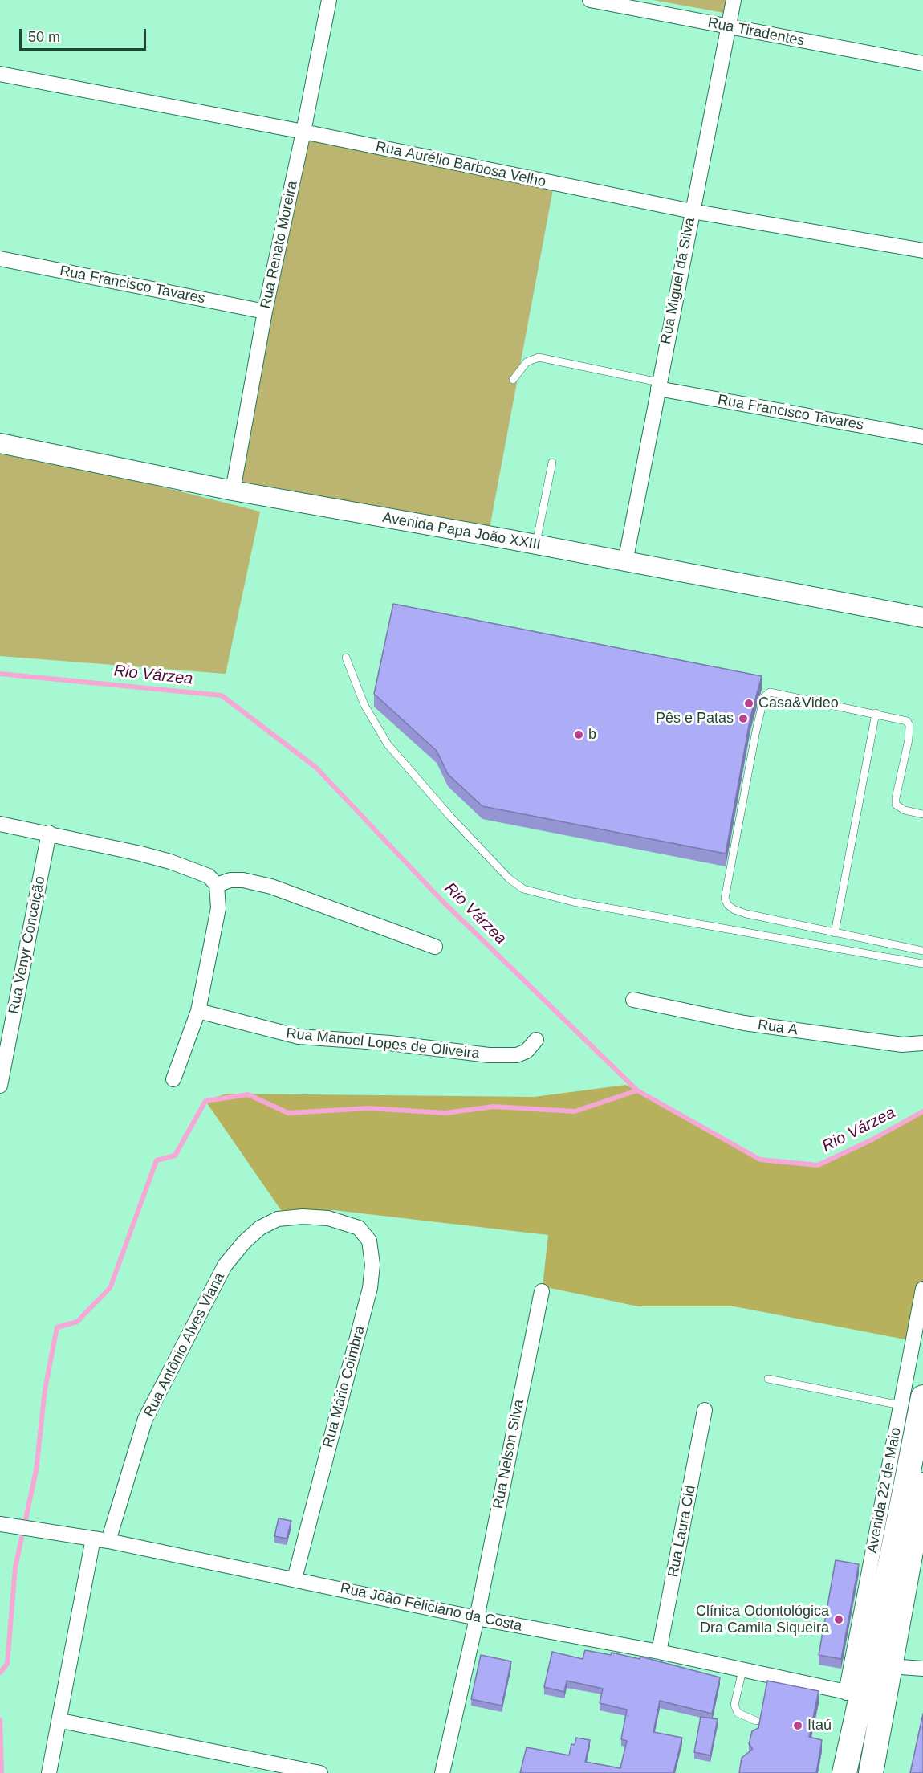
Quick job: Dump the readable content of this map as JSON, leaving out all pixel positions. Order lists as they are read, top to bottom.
{
  "streets": {
    "main road": ["Avenida 22 de Maio"],
    "street": [
      "Rua Tiradentes",
      "Rua Aurélio Barbosa Velho",
      "Rua Renato Moreira",
      "Rua Miguel da Silva",
      "Rua Francisco Tavares",
      "Avenida Papa João XXIII",
      "Rua Venyr Conceição",
      "Rua A",
      "Rua Manoel Lopes de Oliveira",
      "Rua Antônio Alves Viana",
      "Rua Mário Coimbra",
      "Rua Nelson Silva",
      "Rua Laura Cid",
      "Rua João Feliciano da Costa"
    ]
  },
  "crossings": [
    ["Rua Tiradentes", "Rua Miguel da Silva"],
    ["Rua Aurélio Barbosa Velho", "Rua Renato Moreira"],
    ["Rua Aurélio Barbosa Velho", "Rua Miguel da Silva"],
    ["Rua Renato Moreira", "Rua Francisco Tavares"],
    ["Rua Renato Moreira", "Avenida Papa João XXIII"],
    ["Rua Miguel da Silva", "Rua Francisco Tavares"],
    ["Rua Miguel da Silva", "Avenida Papa João XXIII"],
    ["Rua Antônio Alves Viana", "Rua Mário Coimbra"],
    ["Rua Antônio Alves Viana", "Rua João Feliciano da Costa"],
    ["Rua Mário Coimbra", "Rua João Feliciano da Costa"],
    ["Rua Nelson Silva", "Rua João Feliciano da Costa"],
    ["Avenida 22 de Maio", "Rua João Feliciano da Costa"],
    ["Rua Laura Cid", "Rua João Feliciano da Costa"]
  ],
  "water": ["Rio Várzea"],
  "places": [
    "Casa&Video",
    "Pês e Patas",
    "b",
    "Clínica Odontológica Dra Camila Siqueira",
    "Itaú"
  ],
  "scale_bar": "50 m"
}
